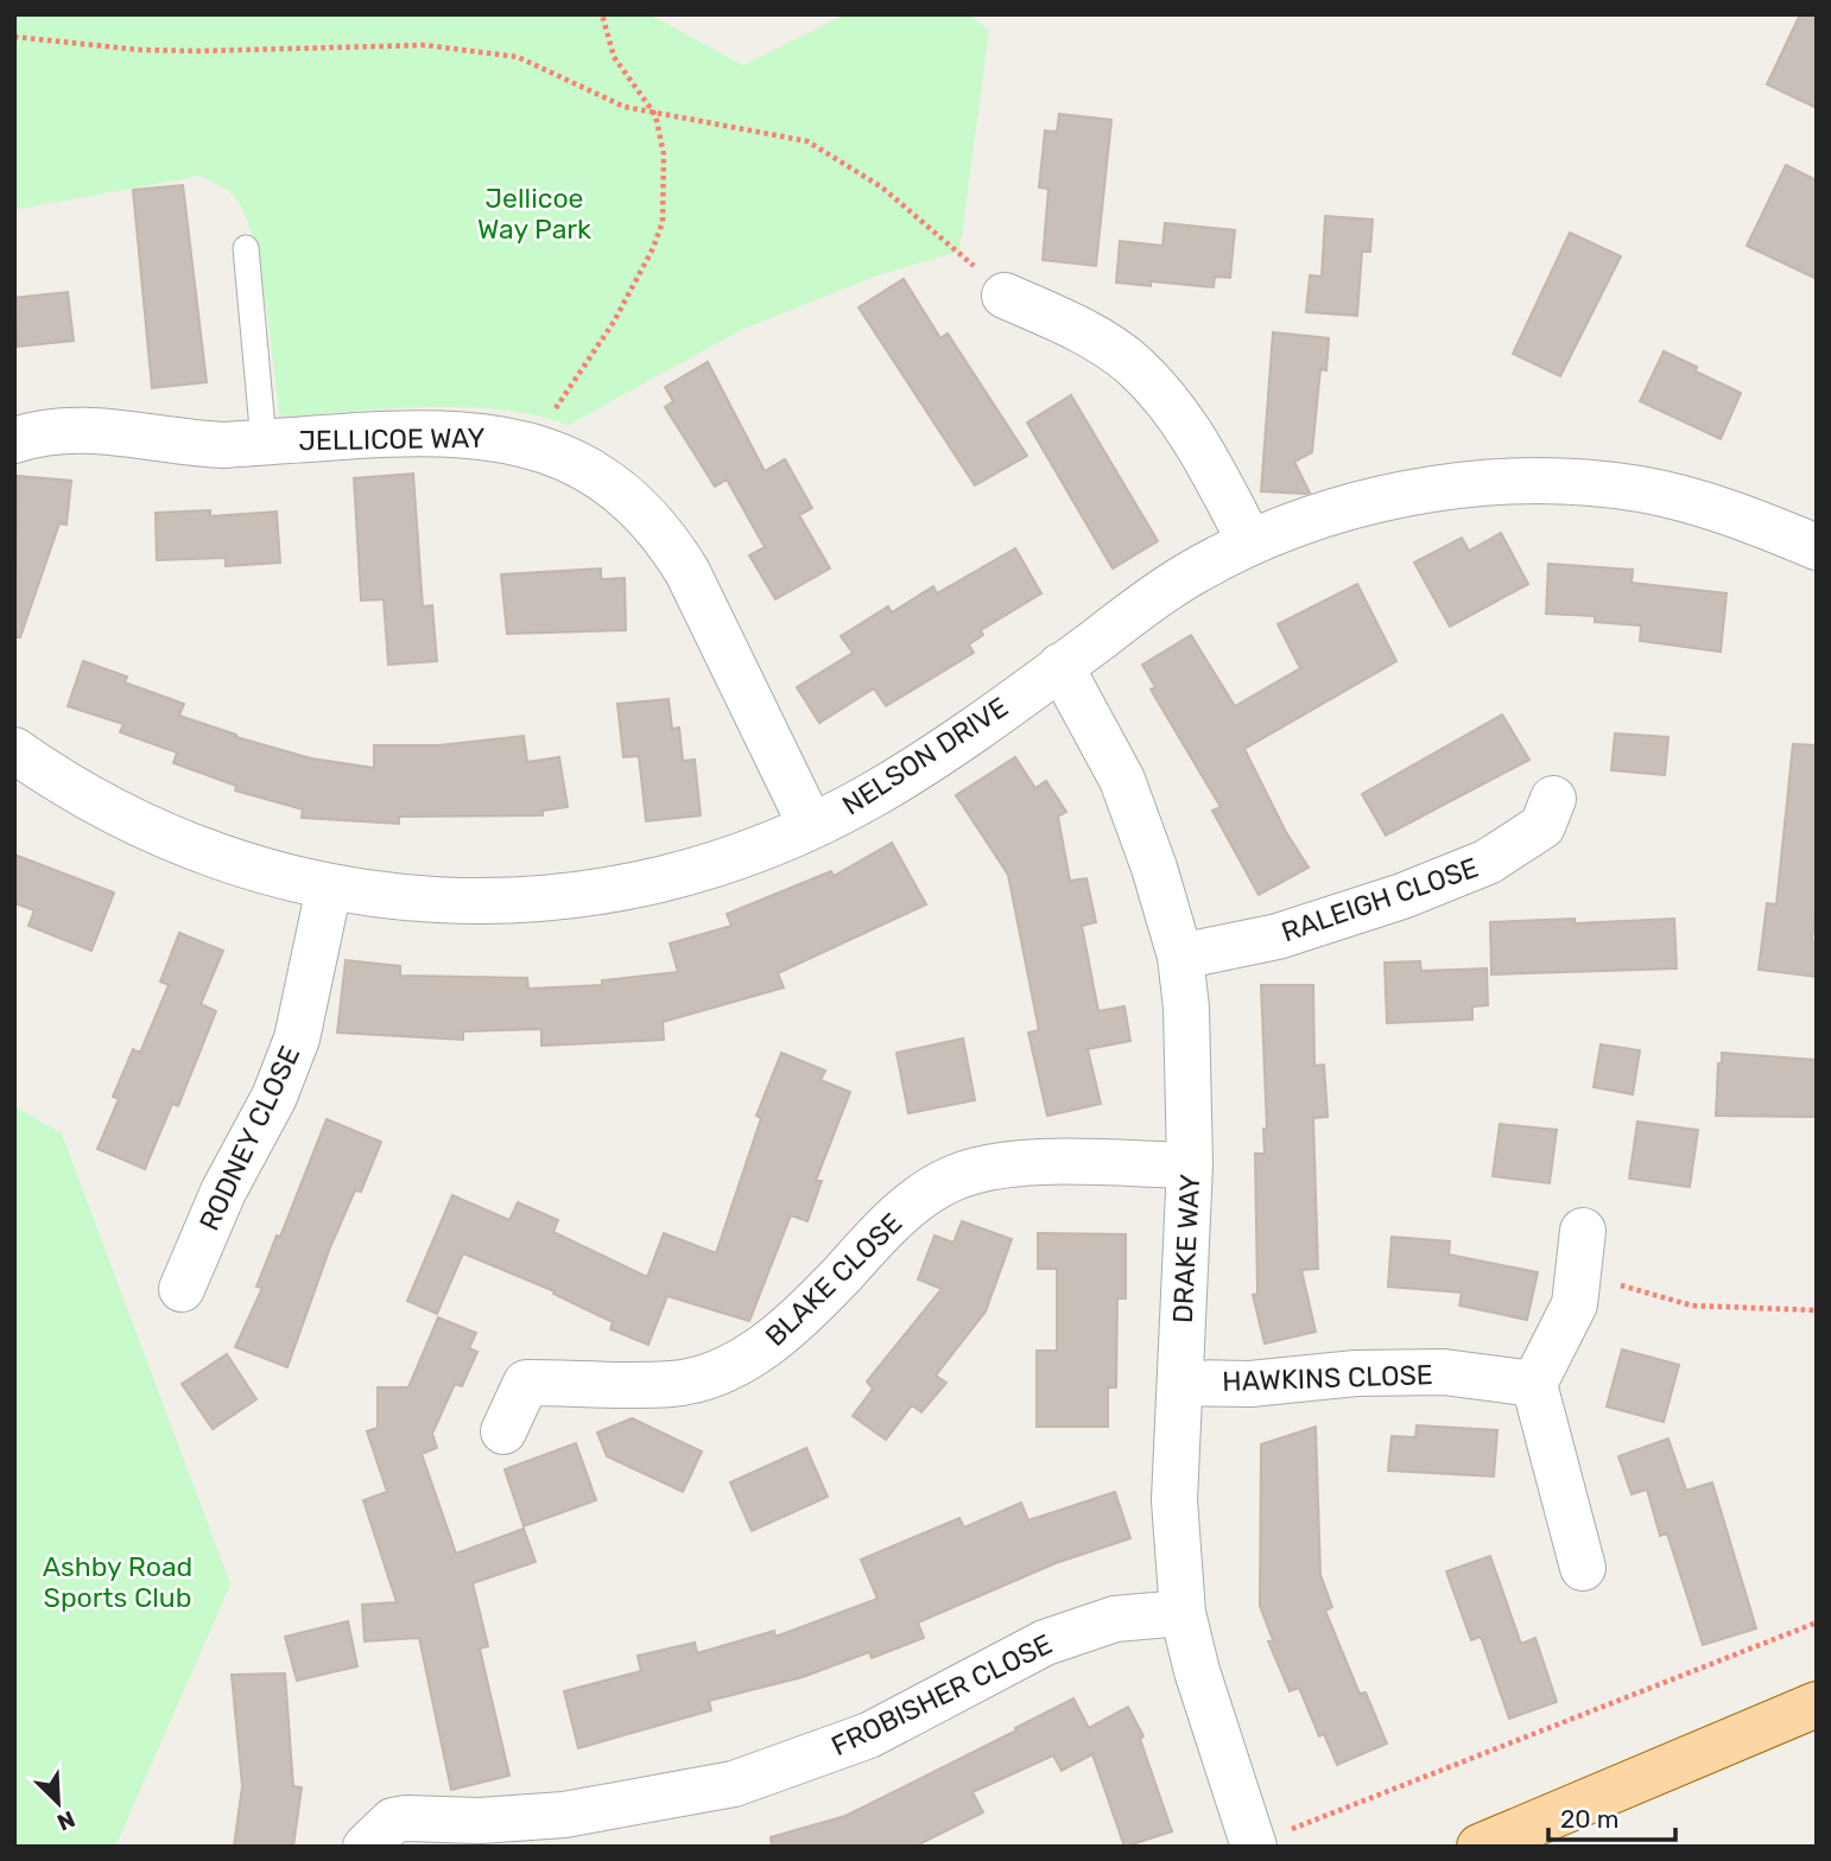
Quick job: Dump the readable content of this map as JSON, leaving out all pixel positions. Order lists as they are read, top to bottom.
{
  "streets": {
    "street": [
      "JELLICOE WAY",
      "NELSON DRIVE",
      "RALEIGH CLOSE",
      "RODNEY CLOSE",
      "DRAKE WAY",
      "BLAKE CLOSE",
      "HAWKINS CLOSE",
      "FROBISHER CLOSE"
    ]
  },
  "crossings": [
    ["JELLICOE WAY", "NELSON DRIVE"],
    ["NELSON DRIVE", "RODNEY CLOSE"],
    ["NELSON DRIVE", "DRAKE WAY"],
    ["RALEIGH CLOSE", "DRAKE WAY"],
    ["DRAKE WAY", "BLAKE CLOSE"],
    ["DRAKE WAY", "HAWKINS CLOSE"],
    ["DRAKE WAY", "FROBISHER CLOSE"]
  ],
  "parks": ["Jellicoe Way Park", "Ashby Road Sports Club"],
  "scale_bar": "20 m",
  "north": "bottom right"
}
